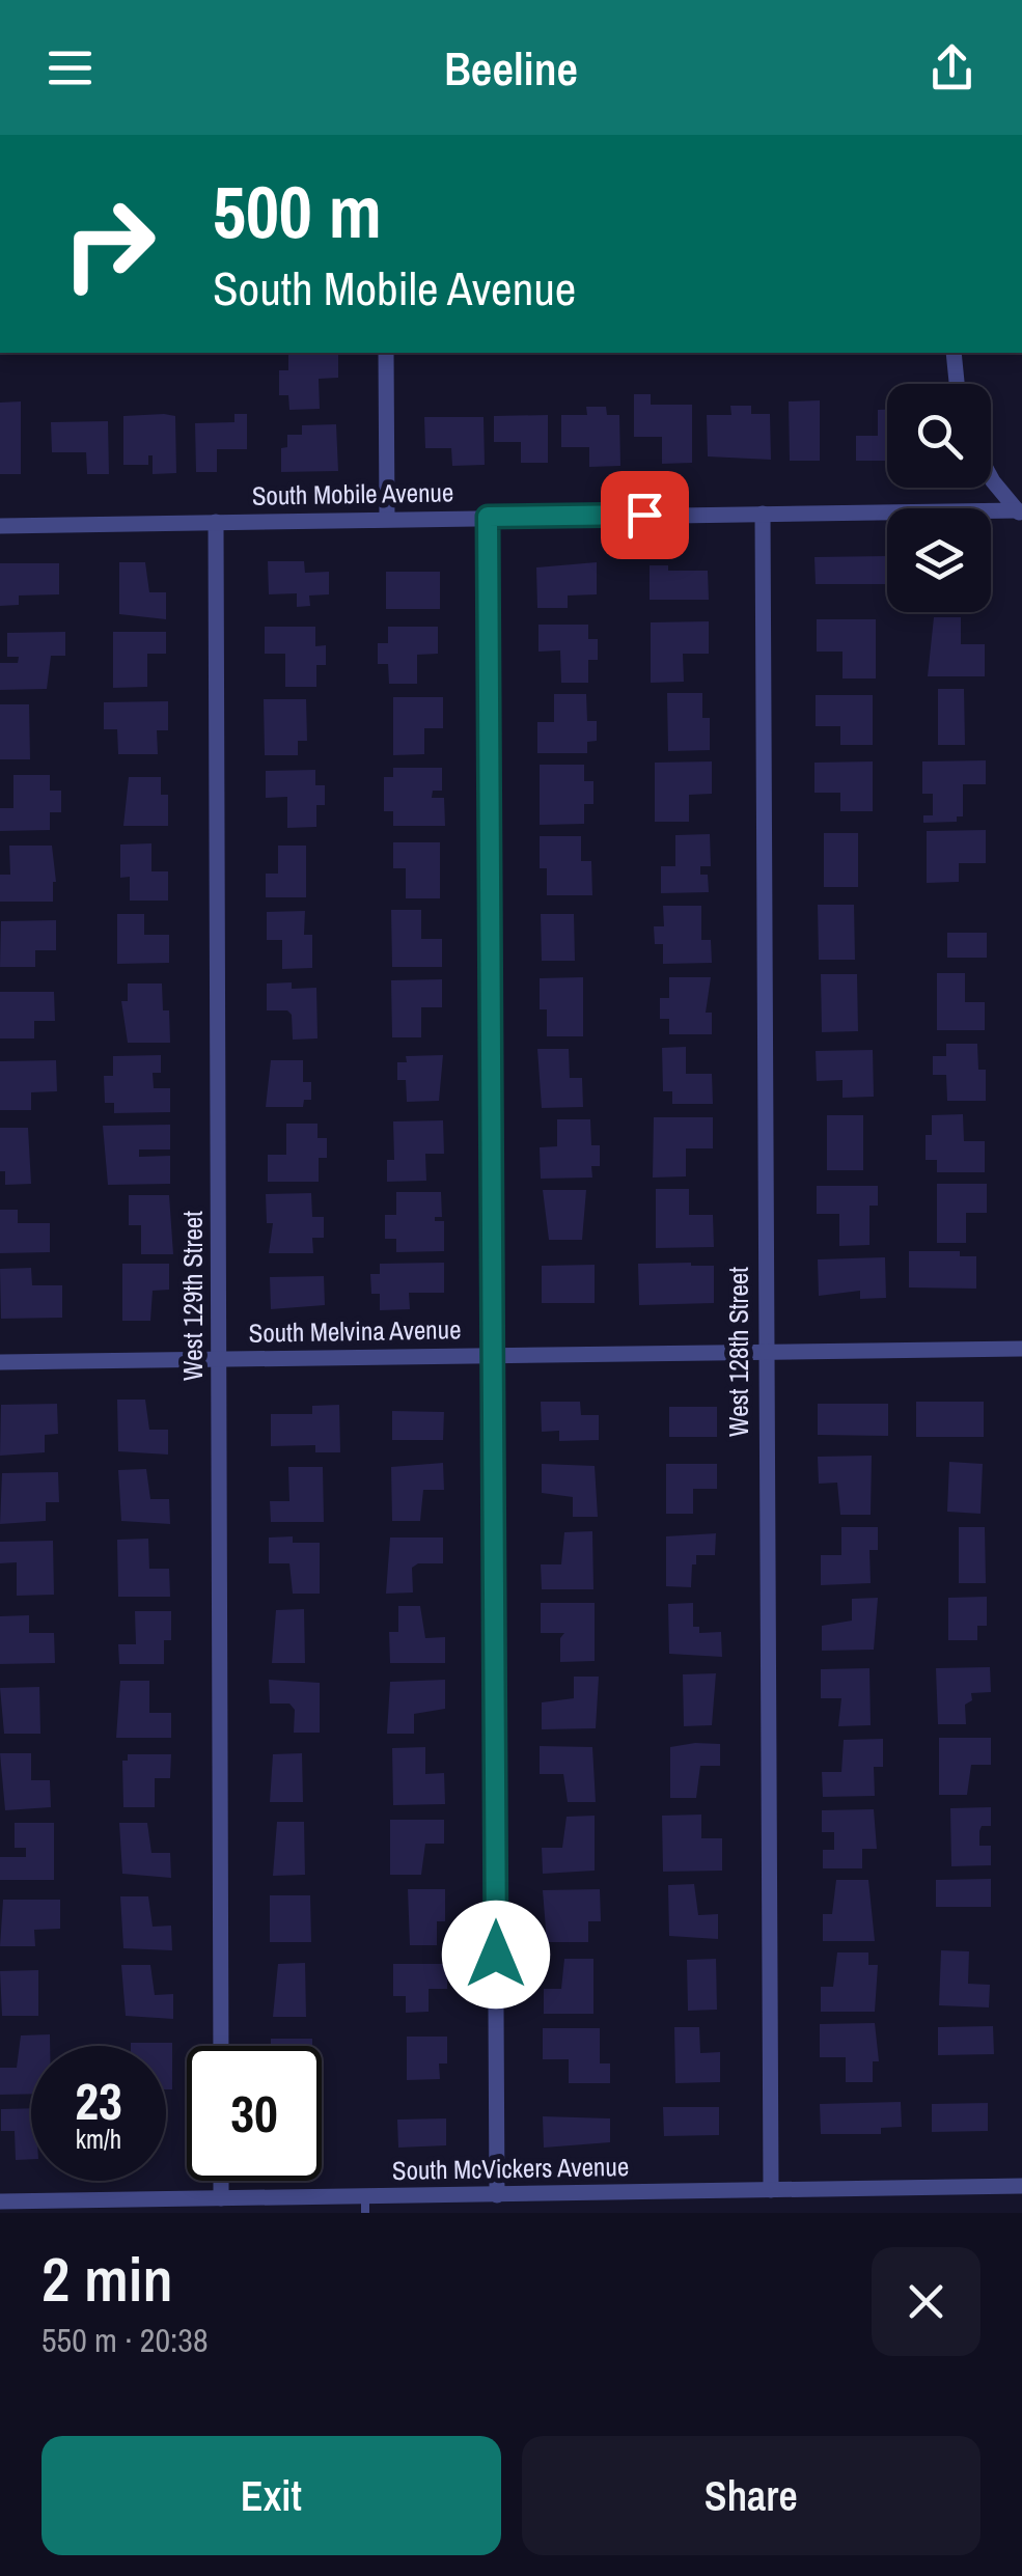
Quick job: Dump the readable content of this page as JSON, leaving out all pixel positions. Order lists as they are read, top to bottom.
{
  "streets": {
    "street": [
      "South Mobile Avenue",
      "West 129th Street",
      "South Melvina Avenue",
      "West 128th Street",
      "South McVickers Avenue"
    ]
  },
  "crossings": [
    ["South Mobile Avenue", "West 129th Street"],
    ["South Mobile Avenue", "West 128th Street"],
    ["West 129th Street", "South Melvina Avenue"],
    ["South Melvina Avenue", "West 128th Street"],
    ["West 128th Street", "South McVickers Avenue"]
  ],
  "page": {
    "header": "Beeline",
    "turn": ["500 m", "South Mobile Avenue"],
    "speed": "23 km/h",
    "limit": "30",
    "heading": ["2 min", "550 m · 20:38"],
    "buttons": ["Exit", "Share"]
  }
}
